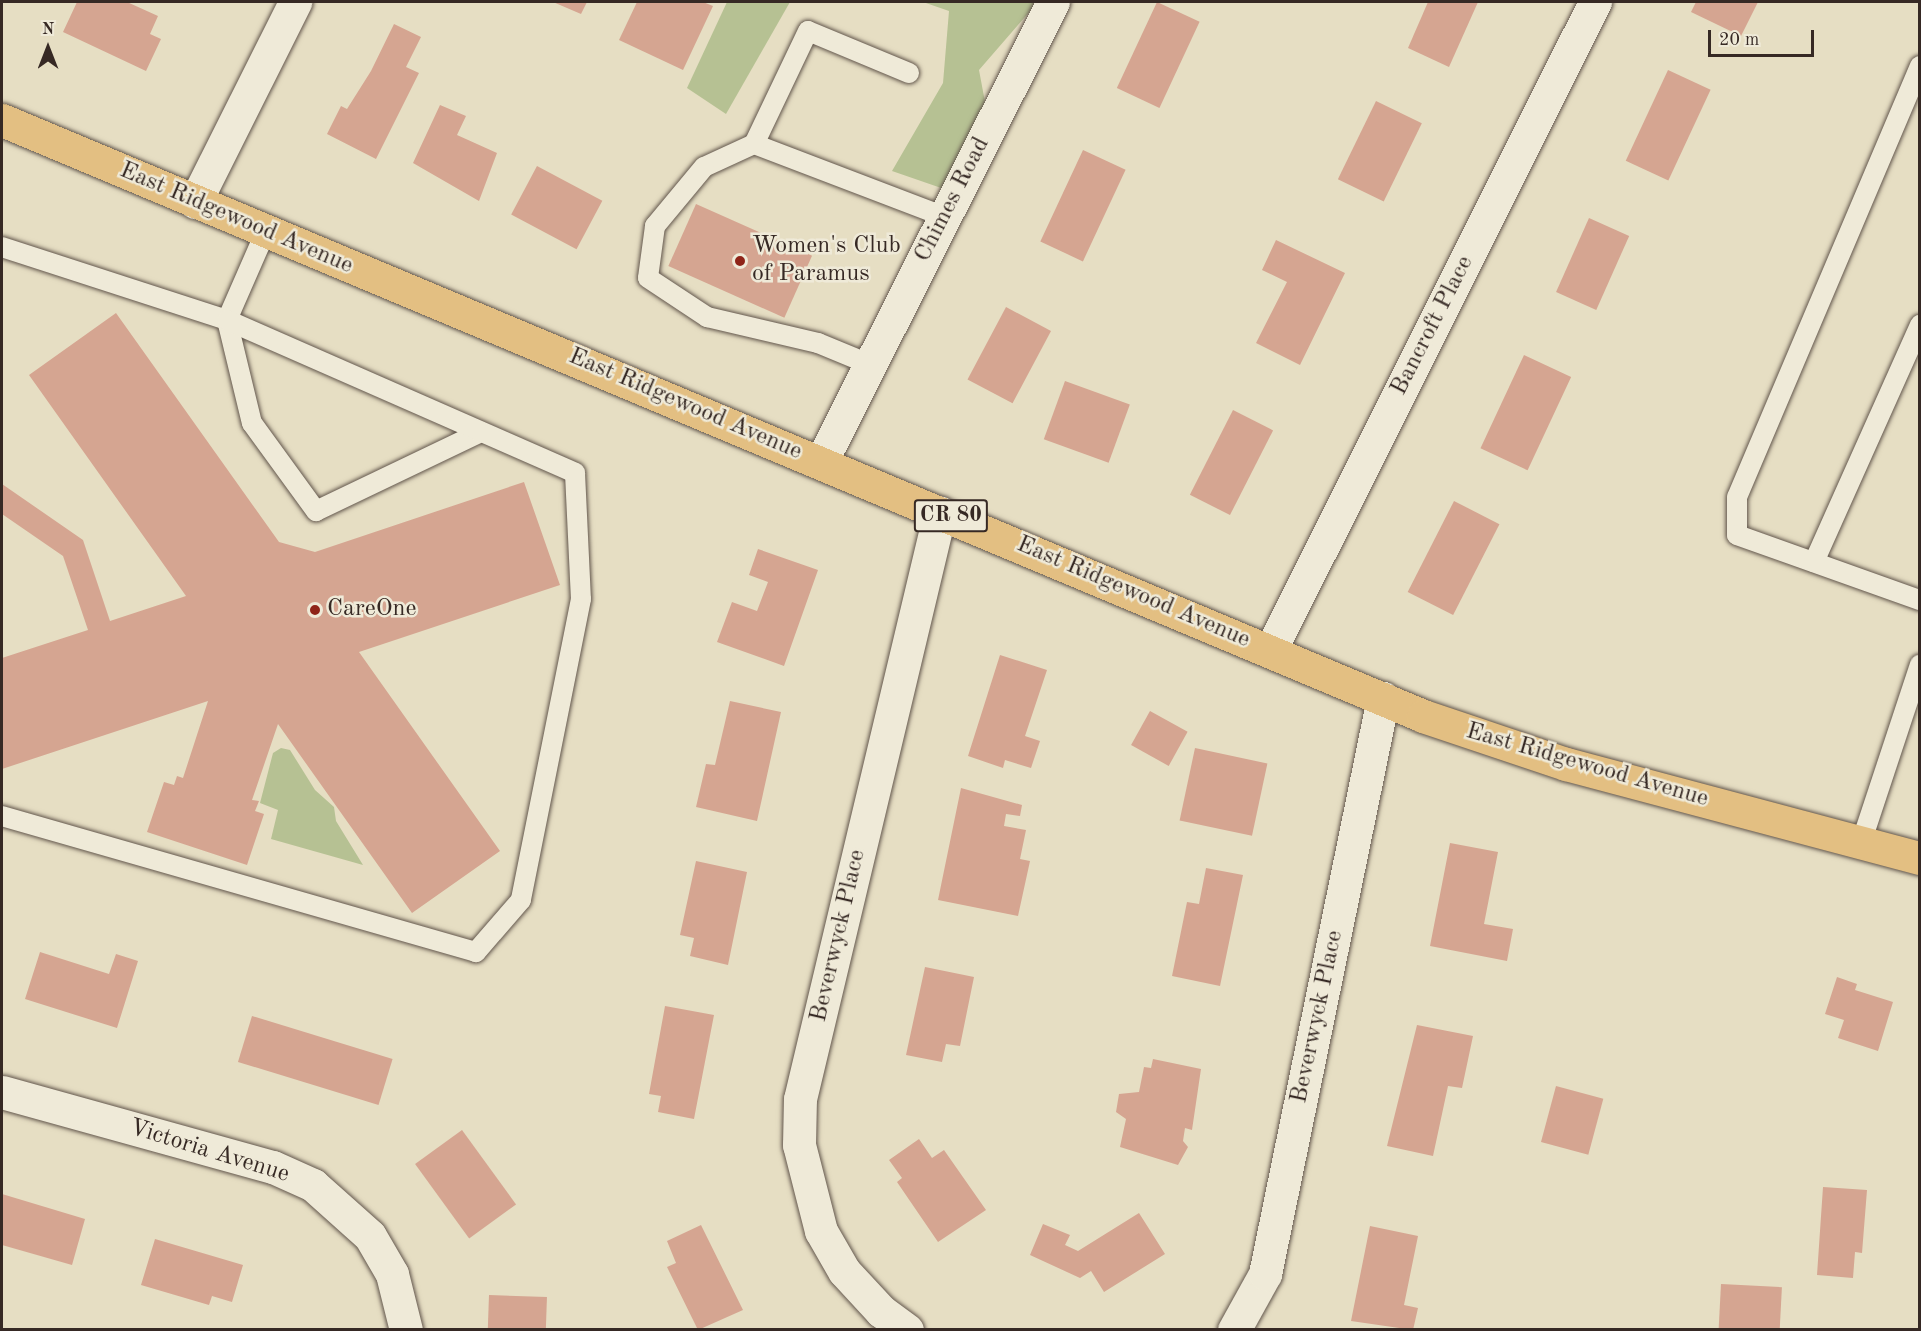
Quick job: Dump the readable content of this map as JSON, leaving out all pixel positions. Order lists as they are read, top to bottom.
{
  "streets": {
    "main road": ["East Ridgewood Avenue", "CR 80"],
    "street": [
      "Chimes Road",
      "Bancroft Place",
      "Beverwyck Place",
      "Victoria Avenue"
    ]
  },
  "crossings": [
    ["Chimes Road", "East Ridgewood Avenue"],
    ["East Ridgewood Avenue", "Bancroft Place"],
    ["East Ridgewood Avenue", "Beverwyck Place"]
  ],
  "places": ["Women's Club of Paramus", "CareOne"],
  "scale_bar": "20 m",
  "north": "top"
}
